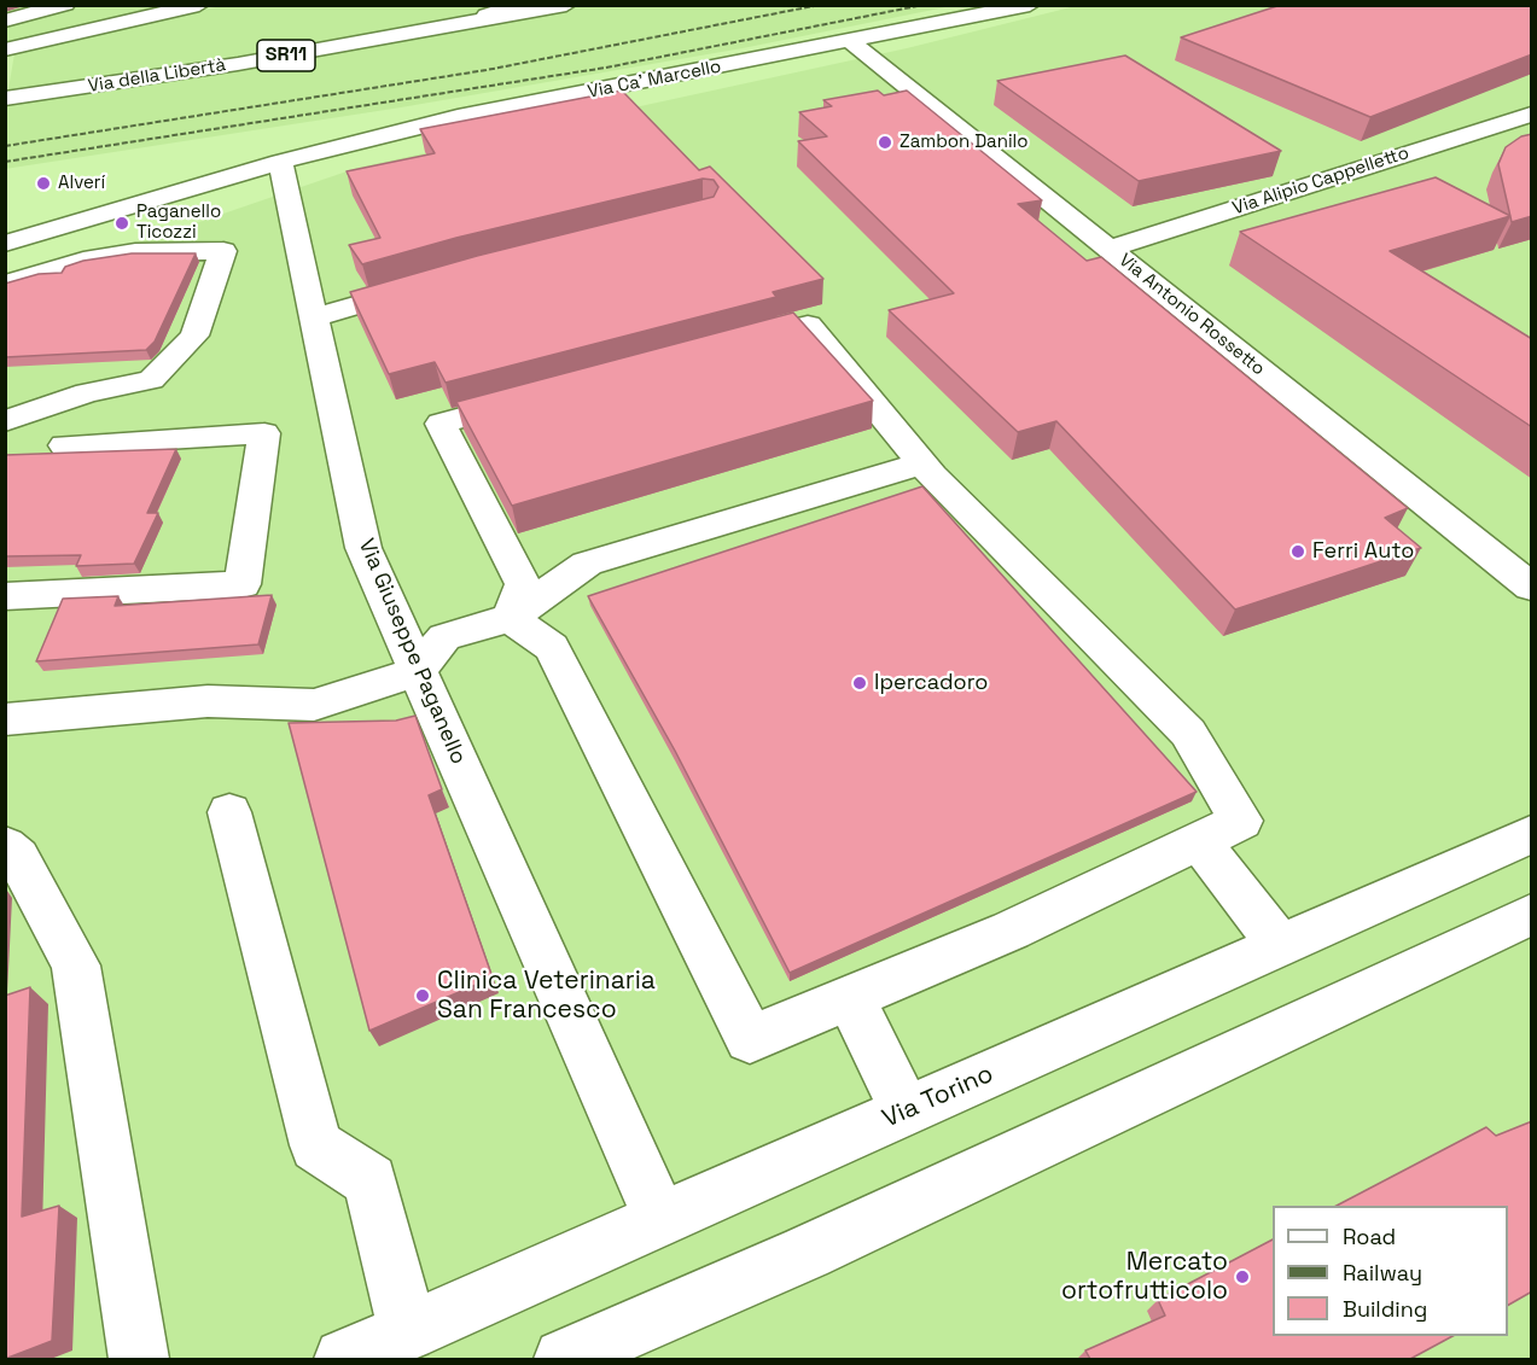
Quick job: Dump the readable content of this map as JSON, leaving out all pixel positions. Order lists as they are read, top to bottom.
{
  "streets": {
    "main road": [
      "SR11",
      "Via della Libertà",
      "Via Ca' Marcello",
      "Via Alipio Cappelletto",
      "Via Antonio Rossetto",
      "Via Giuseppe Paganello",
      "Via Torino"
    ]
  },
  "crossings": [
    ["Via Ca' Marcello", "Via Antonio Rossetto"],
    ["Via Ca' Marcello", "Via Giuseppe Paganello"],
    ["Via Alipio Cappelletto", "Via Antonio Rossetto"],
    ["Via Giuseppe Paganello", "Via Torino"]
  ],
  "places": [
    "Zambon Danilo",
    "Alverí",
    "Paganello Ticozzi",
    "Ferri Auto",
    "Ipercadoro",
    "Clinica Veterinaria San Francesco",
    "Mercato ortofrutticolo"
  ],
  "legend": ["Road", "Railway", "Building"]
}
